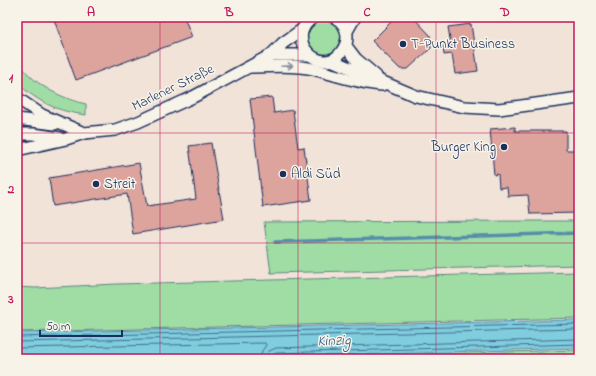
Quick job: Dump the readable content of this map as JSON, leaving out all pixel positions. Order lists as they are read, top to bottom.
{
  "streets": {
    "street": ["Marlener Straße"]
  },
  "water": ["Kinzig"],
  "places": [
    "T-Punkt Business",
    "Burger King",
    "Aldi Süd",
    "Streit"
  ],
  "scale_bar": "50 m",
  "grid": {
    "columns": [
      "A",
      "B",
      "C",
      "D"
    ],
    "rows": ["1", "2", "3"]
  }
}
